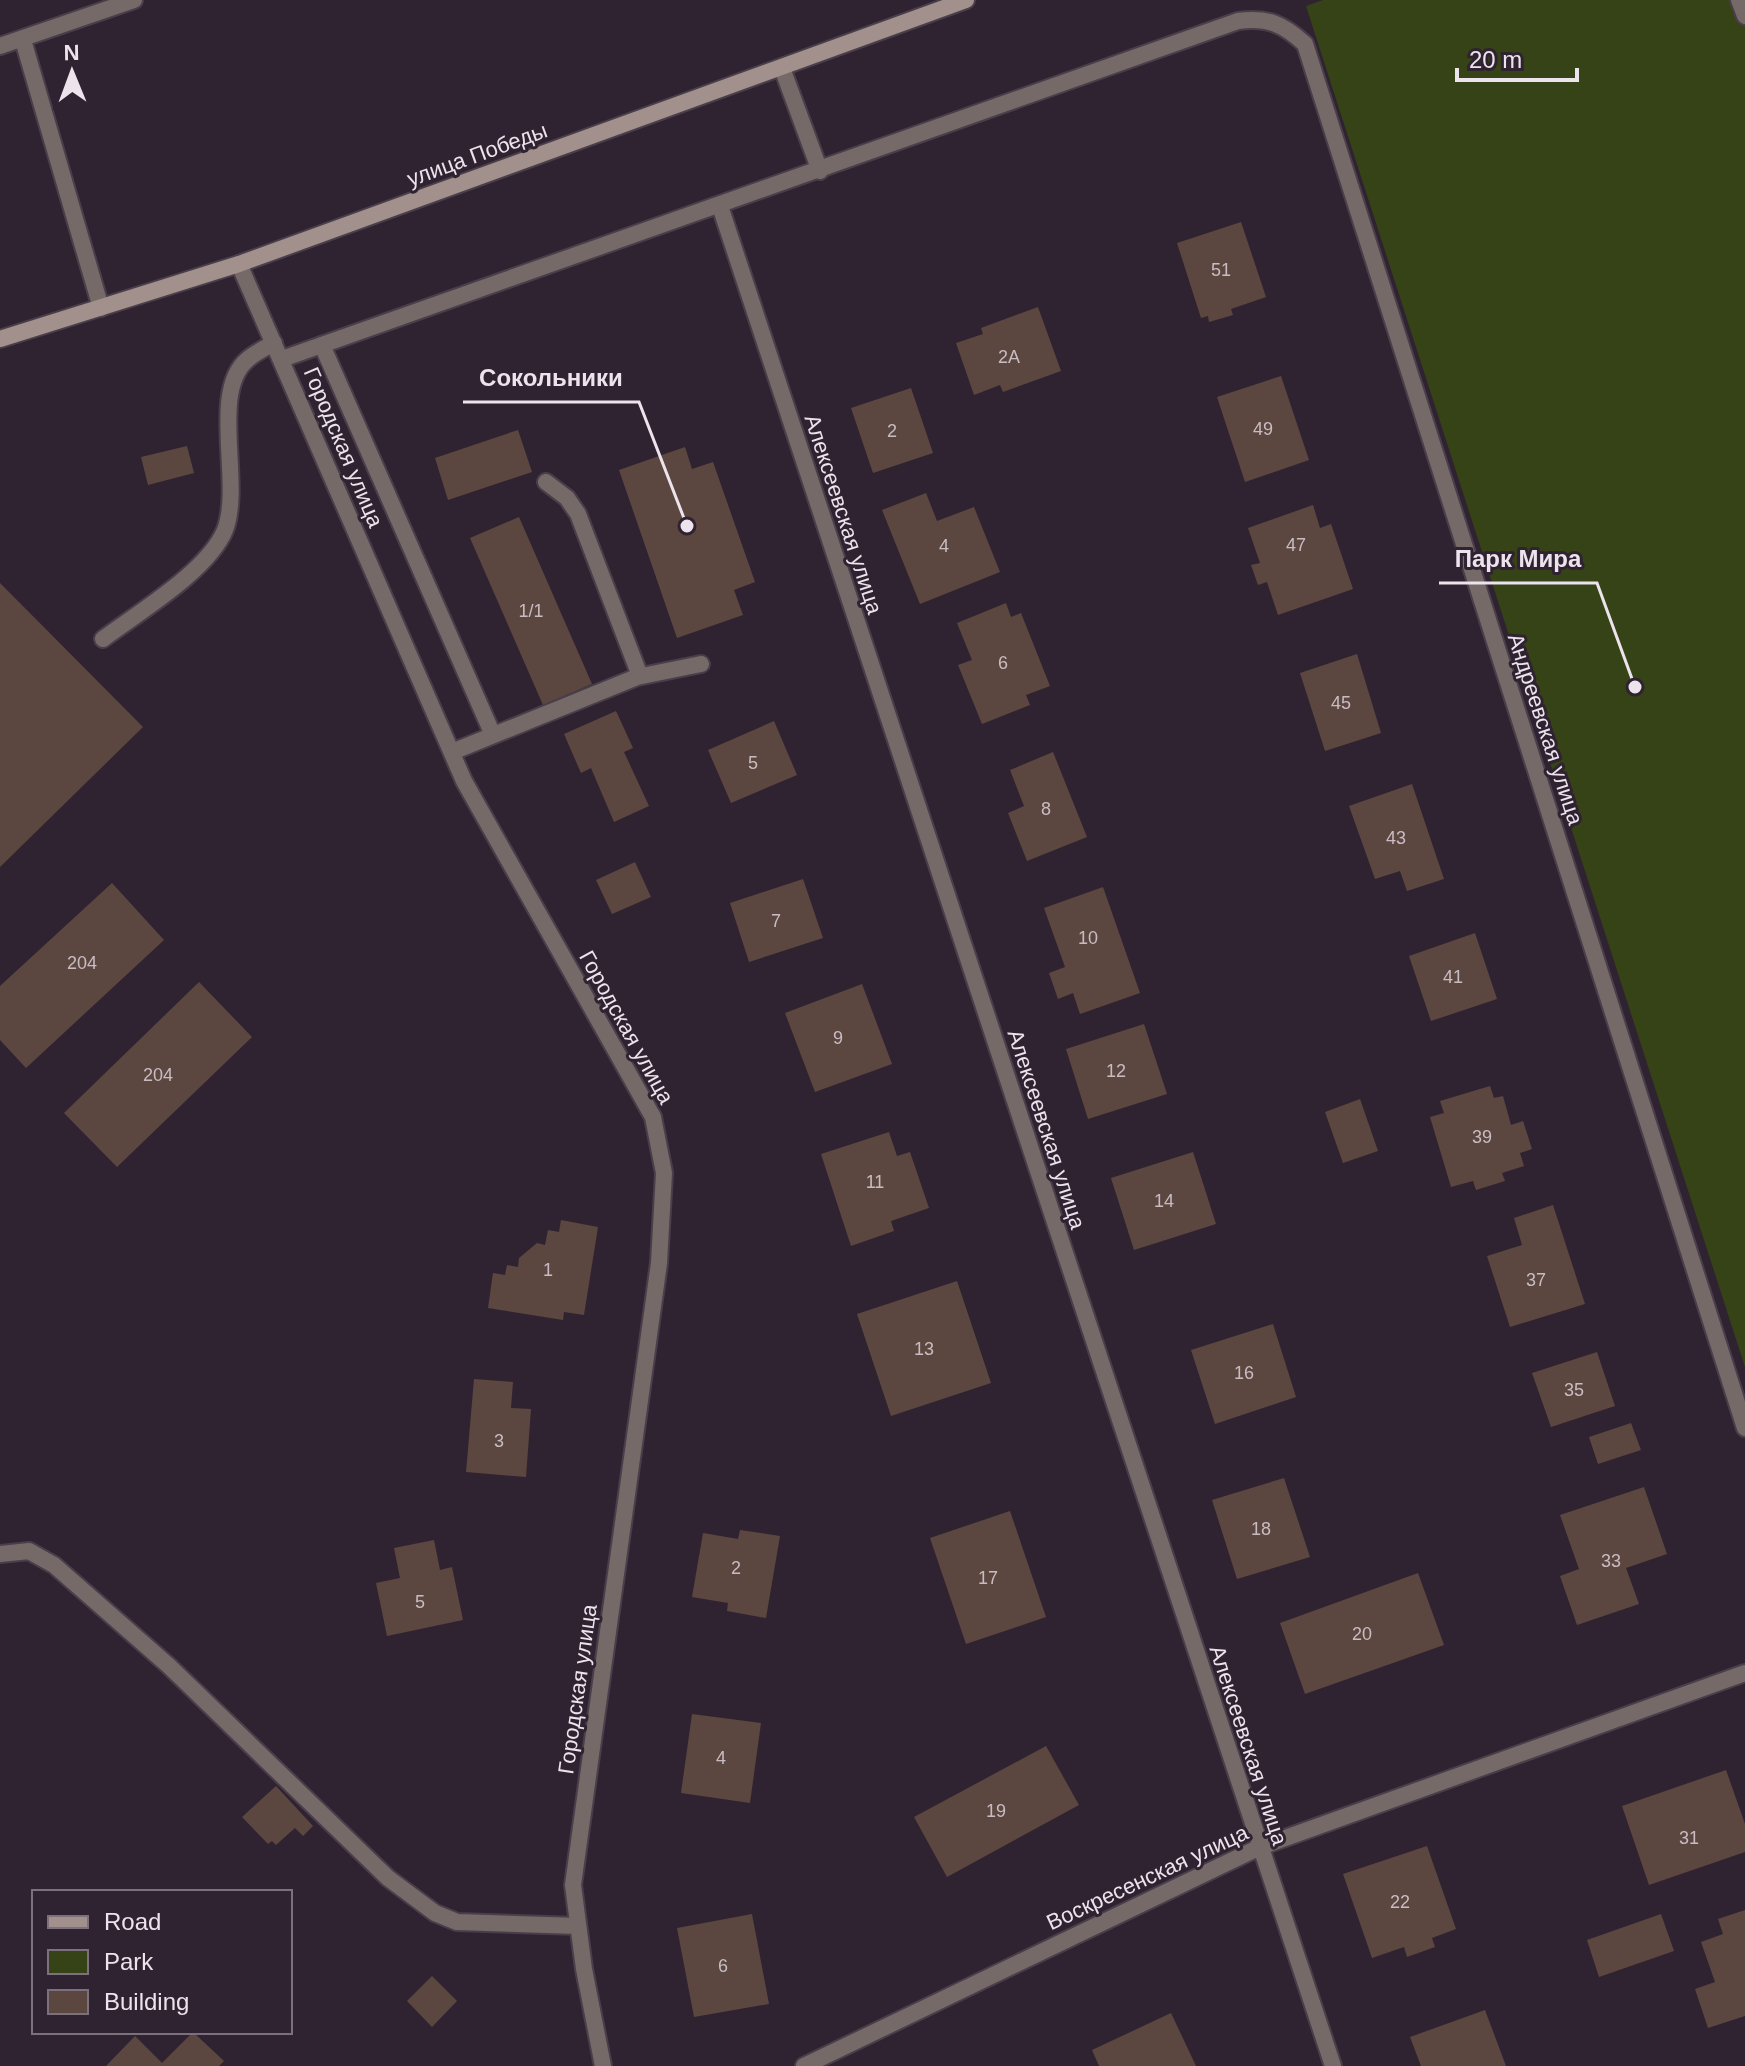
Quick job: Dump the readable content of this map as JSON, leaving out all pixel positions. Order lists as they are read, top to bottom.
{
  "streets": {
    "street": [
      "улица Победы",
      "Городская улица",
      "Алексеевская улица",
      "Андреевская улица",
      "Воскресенская улица"
    ]
  },
  "crossings": [
    ["улица Победы", "Городская улица"],
    ["Алексеевская улица", "Воскресенская улица"]
  ],
  "places": ["Сокольники", "Парк Мира"],
  "house_numbers": [
    "51",
    "2А",
    "49",
    "2",
    "47",
    "4",
    "1/1",
    "6",
    "45",
    "5",
    "8",
    "43",
    "7",
    "10",
    "204",
    "41",
    "9",
    "12",
    "204",
    "39",
    "11",
    "14",
    "1",
    "37",
    "13",
    "16",
    "35",
    "3",
    "18",
    "33",
    "2",
    "17",
    "5",
    "20",
    "4",
    "19",
    "31",
    "22",
    "6"
  ],
  "legend": ["Road", "Park", "Building"],
  "scale_bar": "20 m",
  "north": "top"
}
